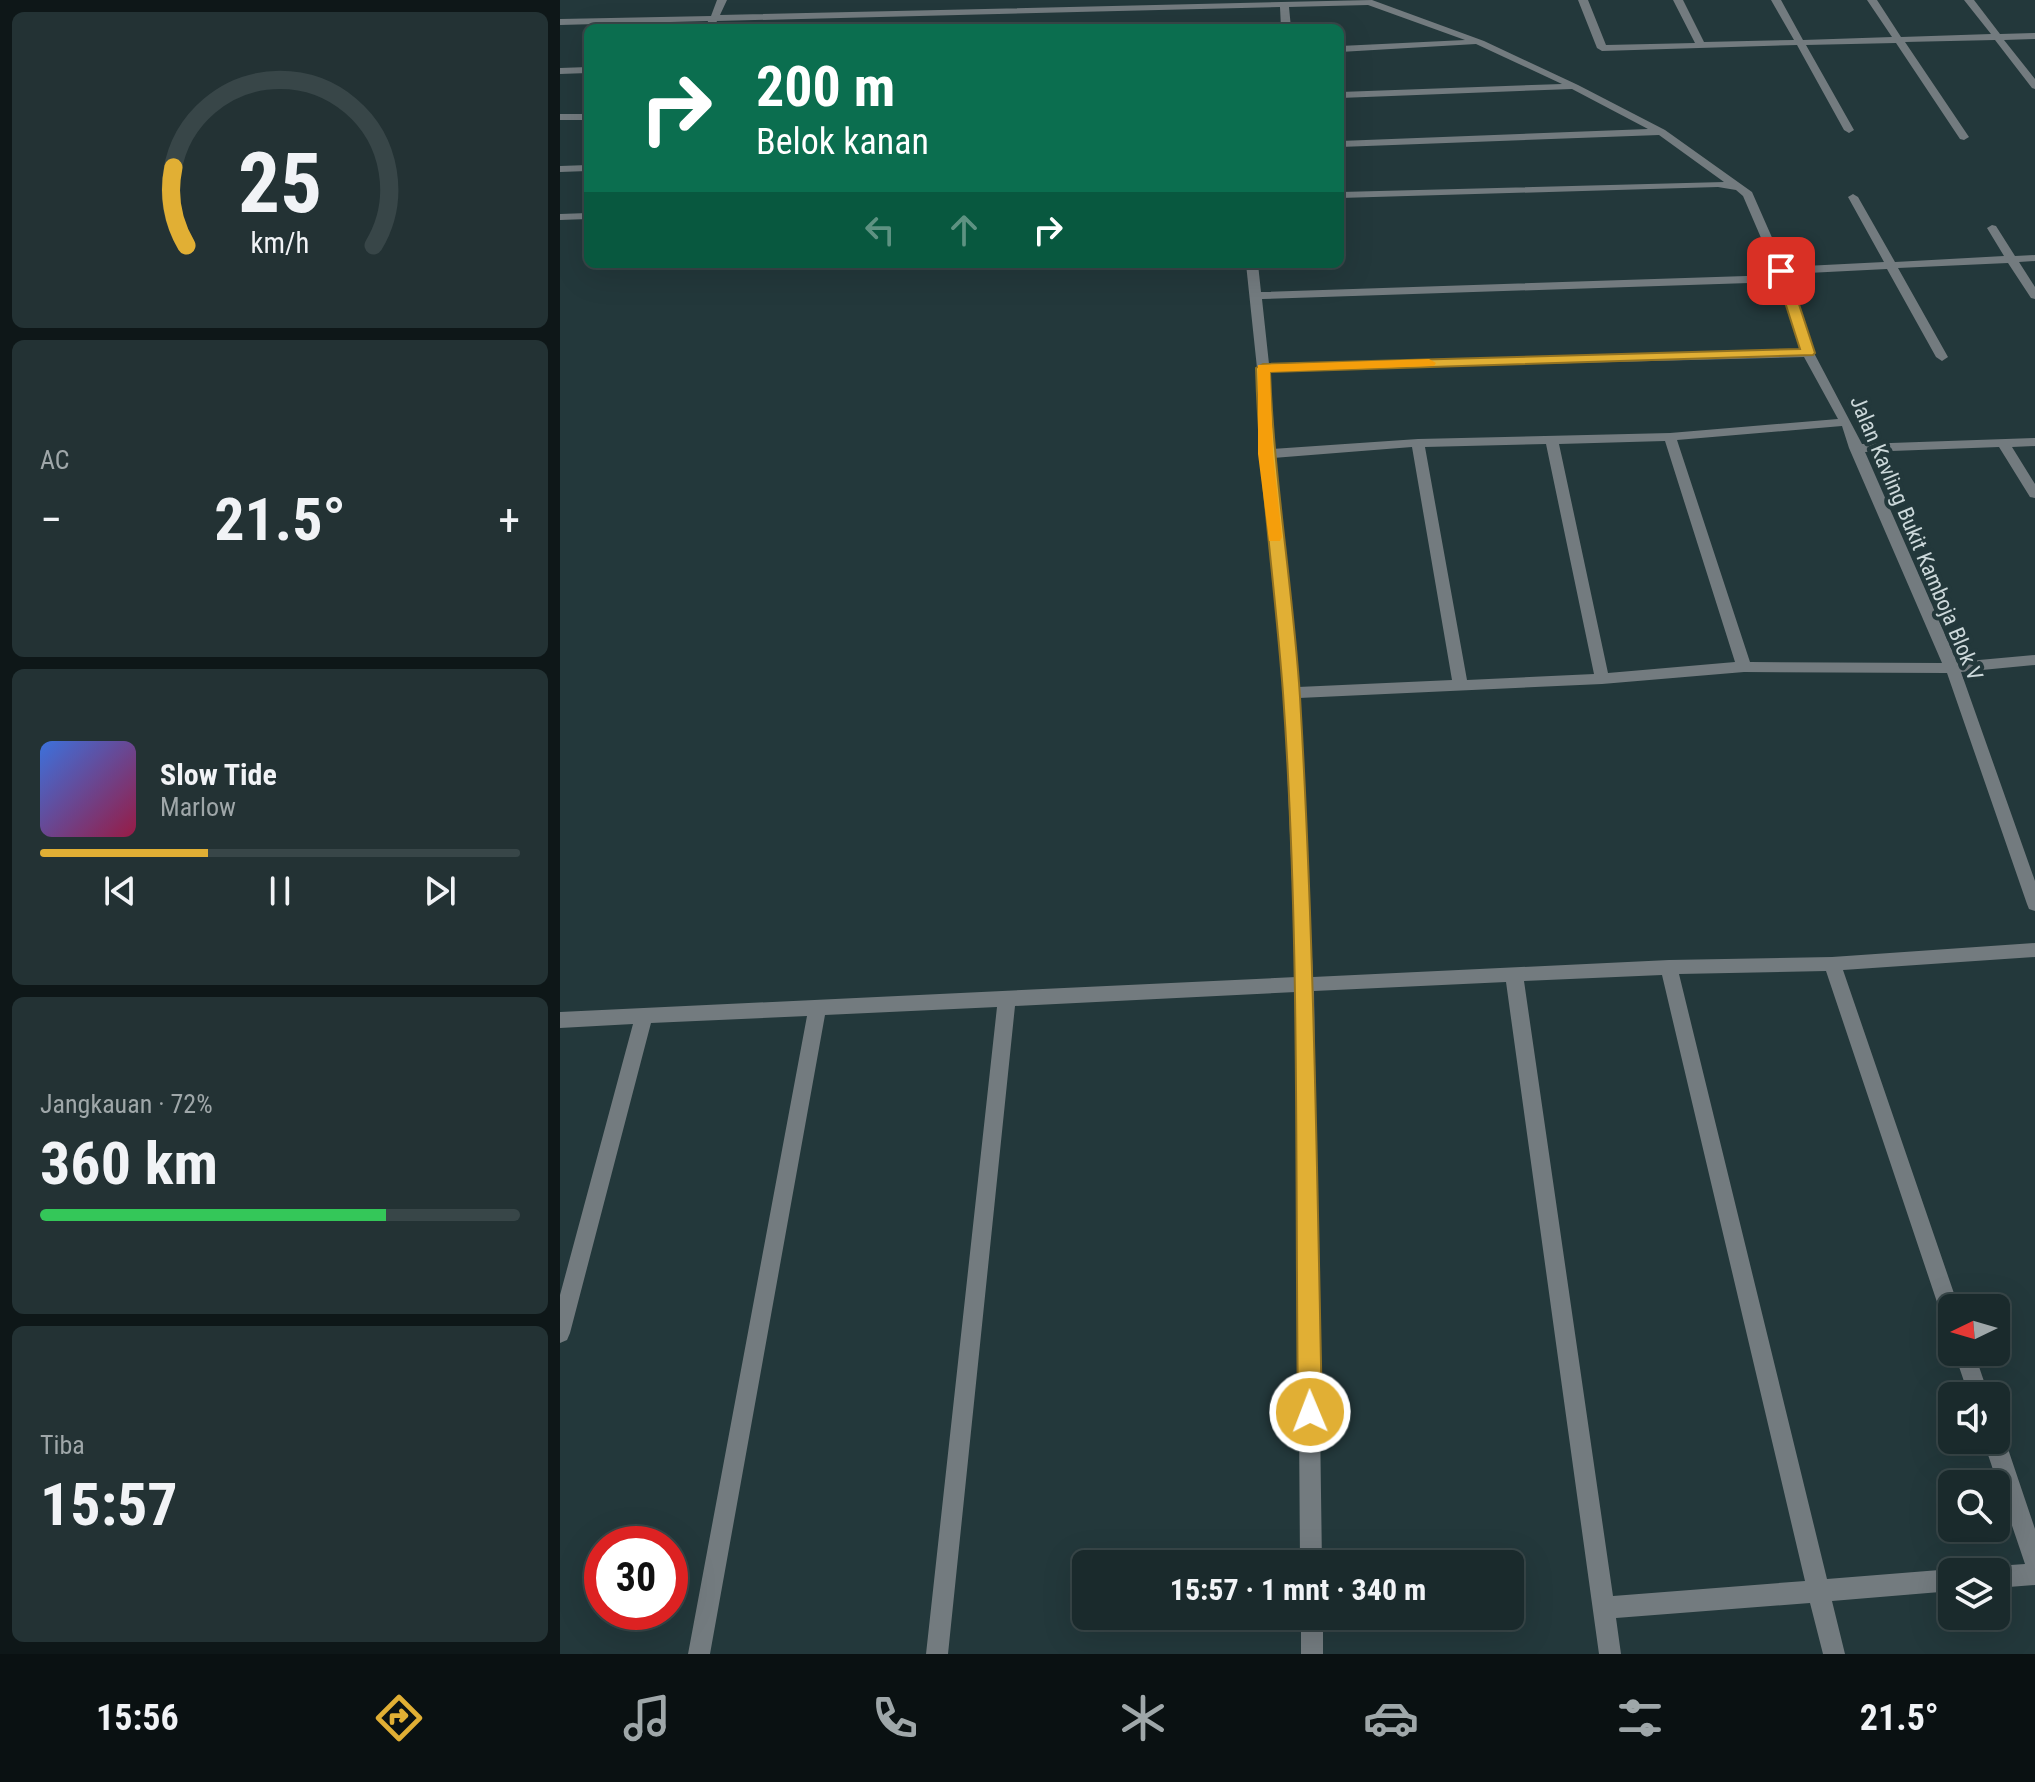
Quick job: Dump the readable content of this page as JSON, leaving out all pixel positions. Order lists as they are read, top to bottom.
{
  "streets": {
    "street": ["Jalan Kavling Bukit Kamboja Blok V"]
  },
  "north": "left",
  "page": {
    "turn": ["200 m", "Belok kanan"],
    "tile": [
      "AC",
      ["Jangkauan · 72%", "360 km"],
      ["Tiba", "15:57"]
    ],
    "heat": ["−", "21.5°", "+"],
    "song": ["Slow Tide", "Marlow"],
    "limit": "30",
    "trip": "15:57 · 1 mnt · 340 m",
    "tabs": ["15:56", "21.5°"],
    "gauge": ["25", "km/h"]
  }
}
